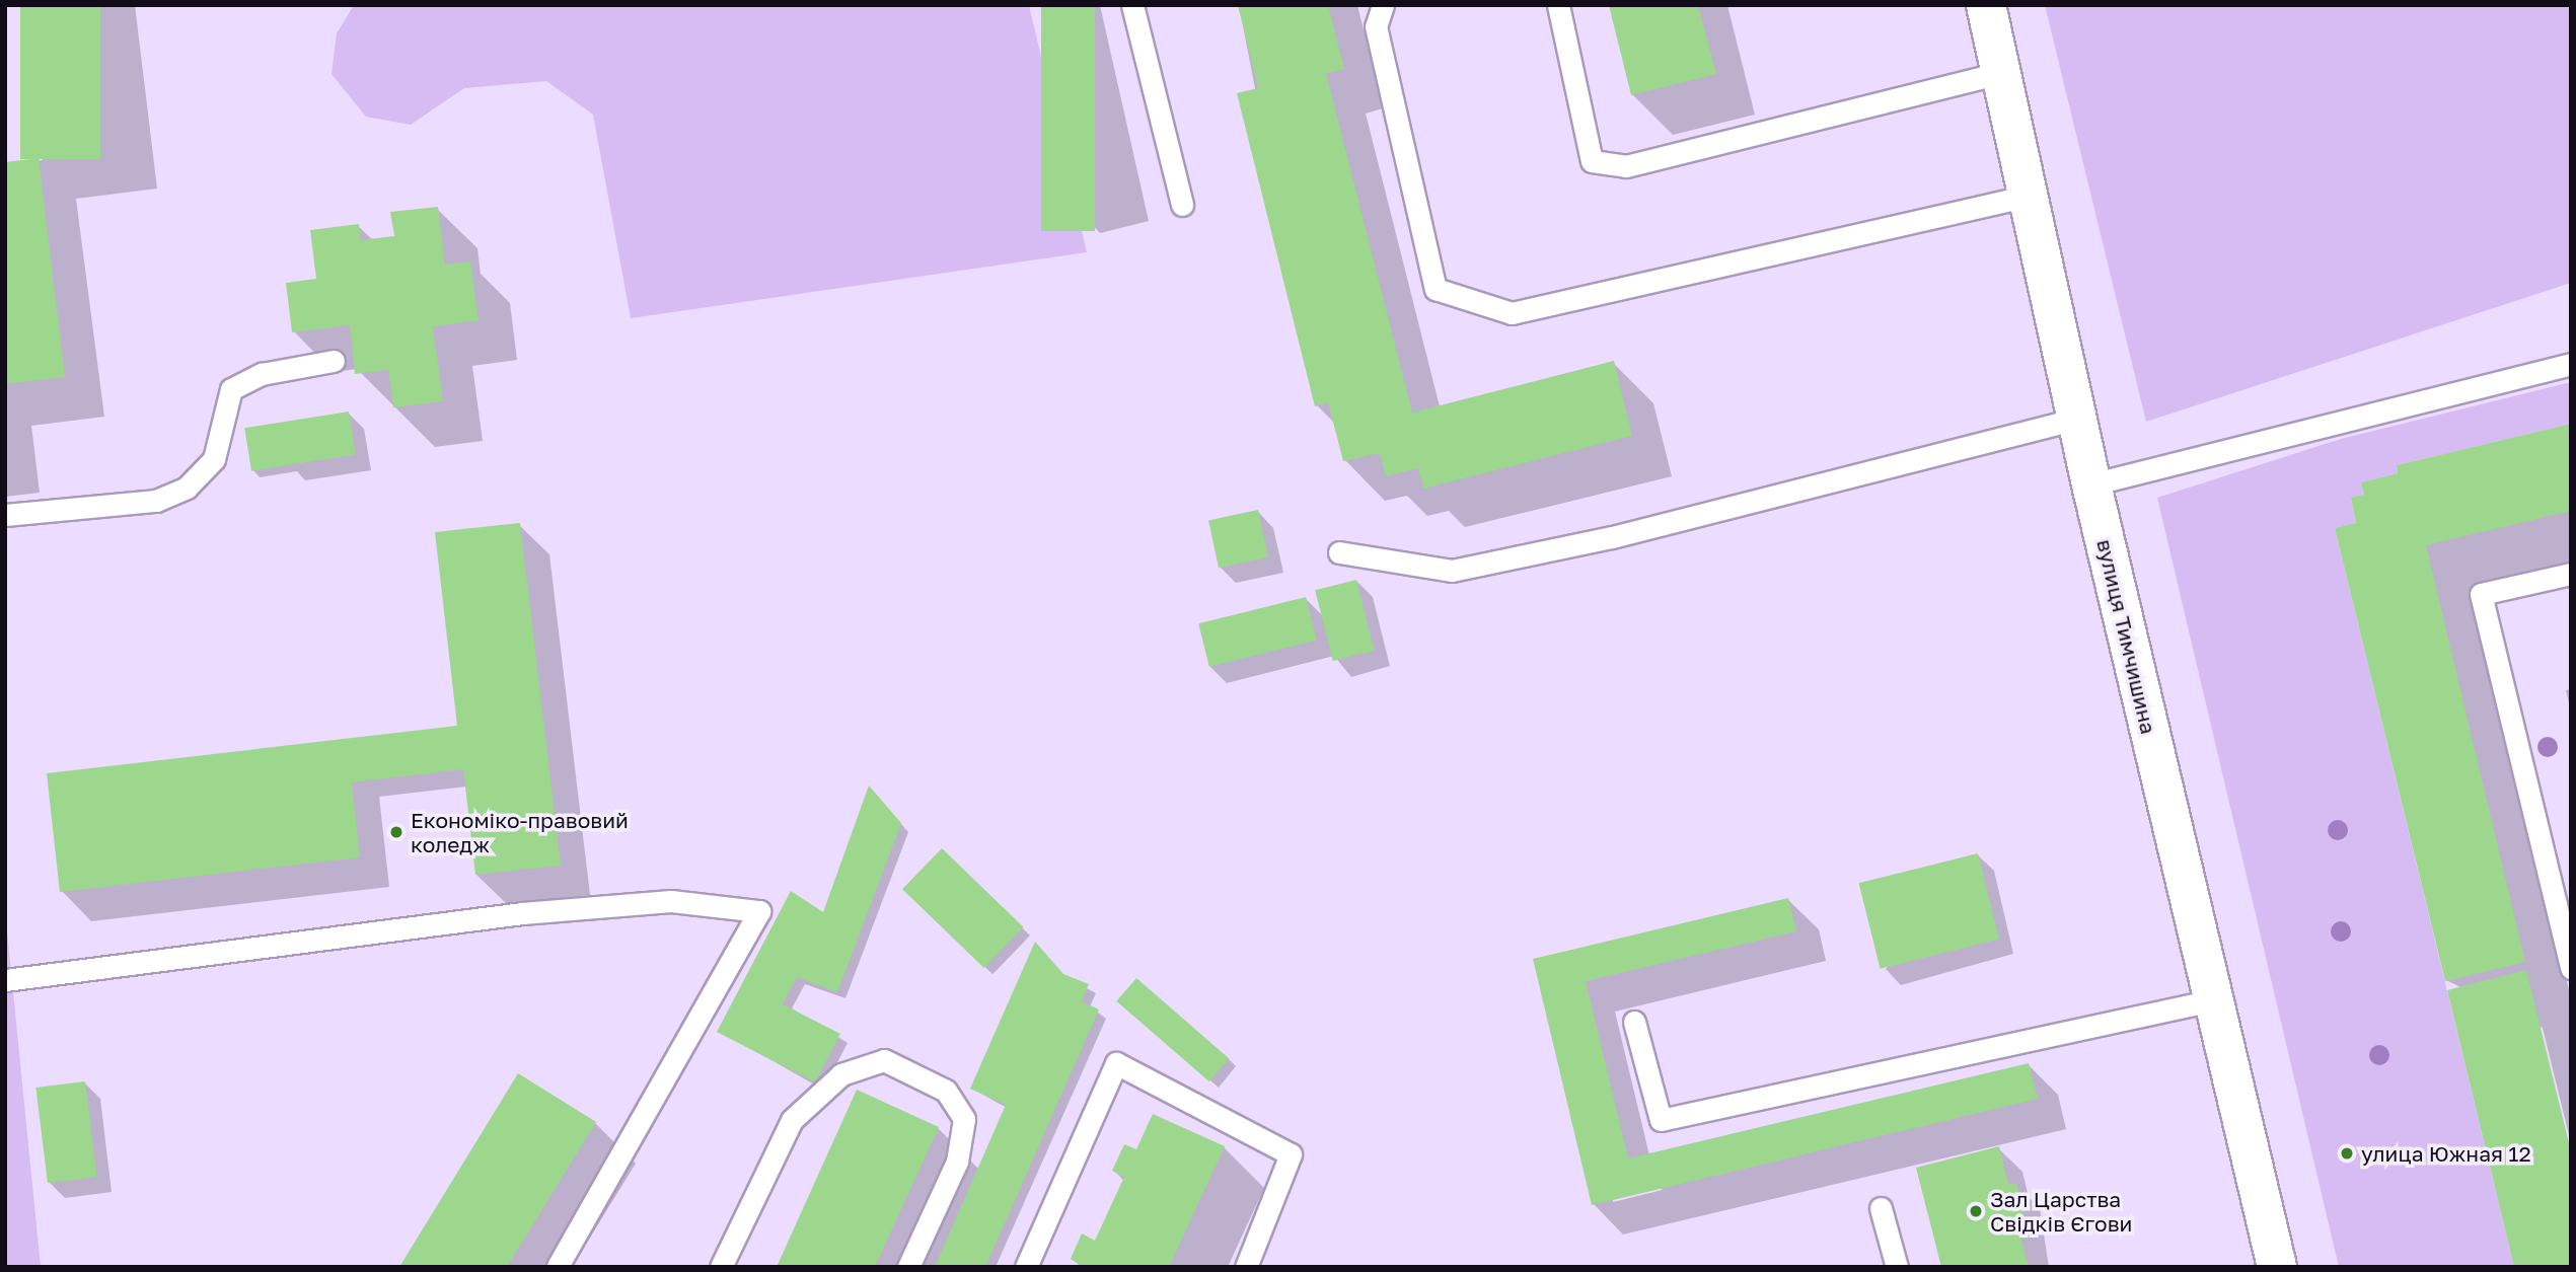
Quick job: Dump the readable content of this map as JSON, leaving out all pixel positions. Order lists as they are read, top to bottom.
{
  "streets": {
    "street": ["вулиця Тимчишина"]
  },
  "places": ["Економіко-правовий коледж", "улица Южная 12", "Зал Царства Свідків Єгови"]
}
